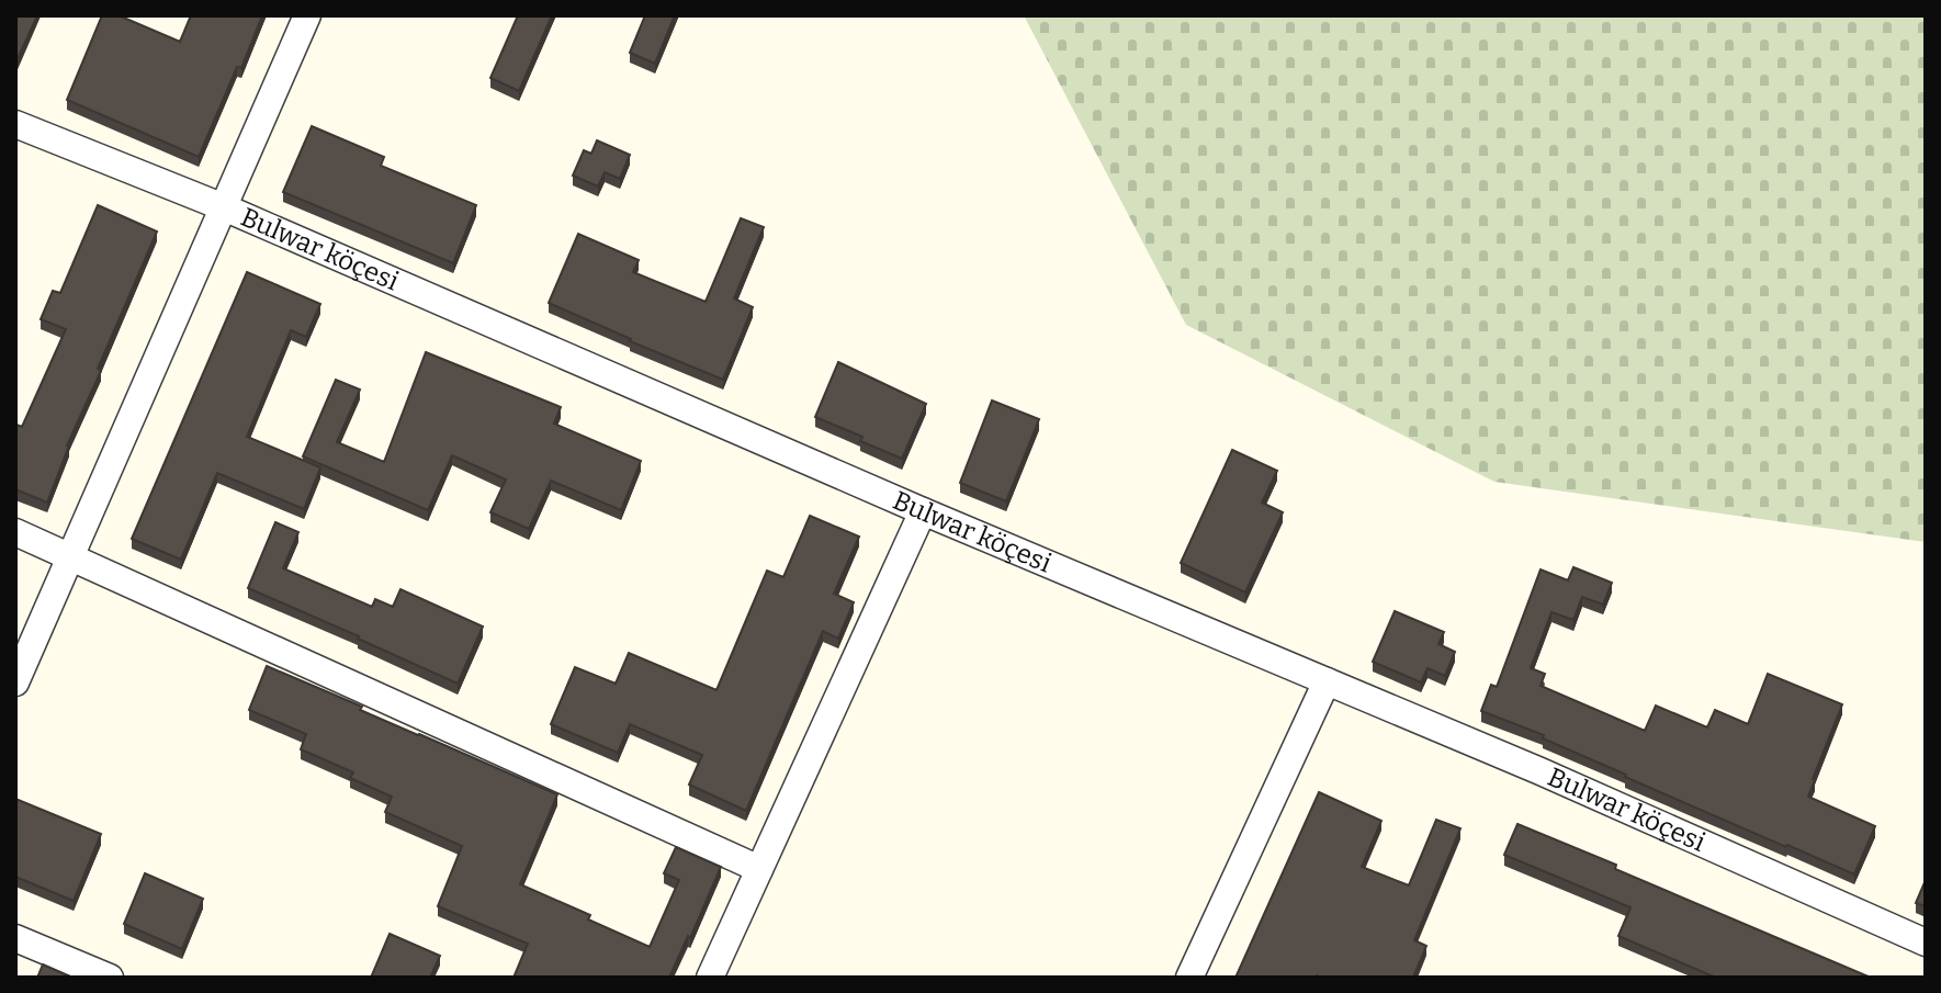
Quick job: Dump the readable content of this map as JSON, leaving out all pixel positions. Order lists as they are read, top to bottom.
{
  "streets": {
    "street": ["Bulwar köçesi"]
  }
}
